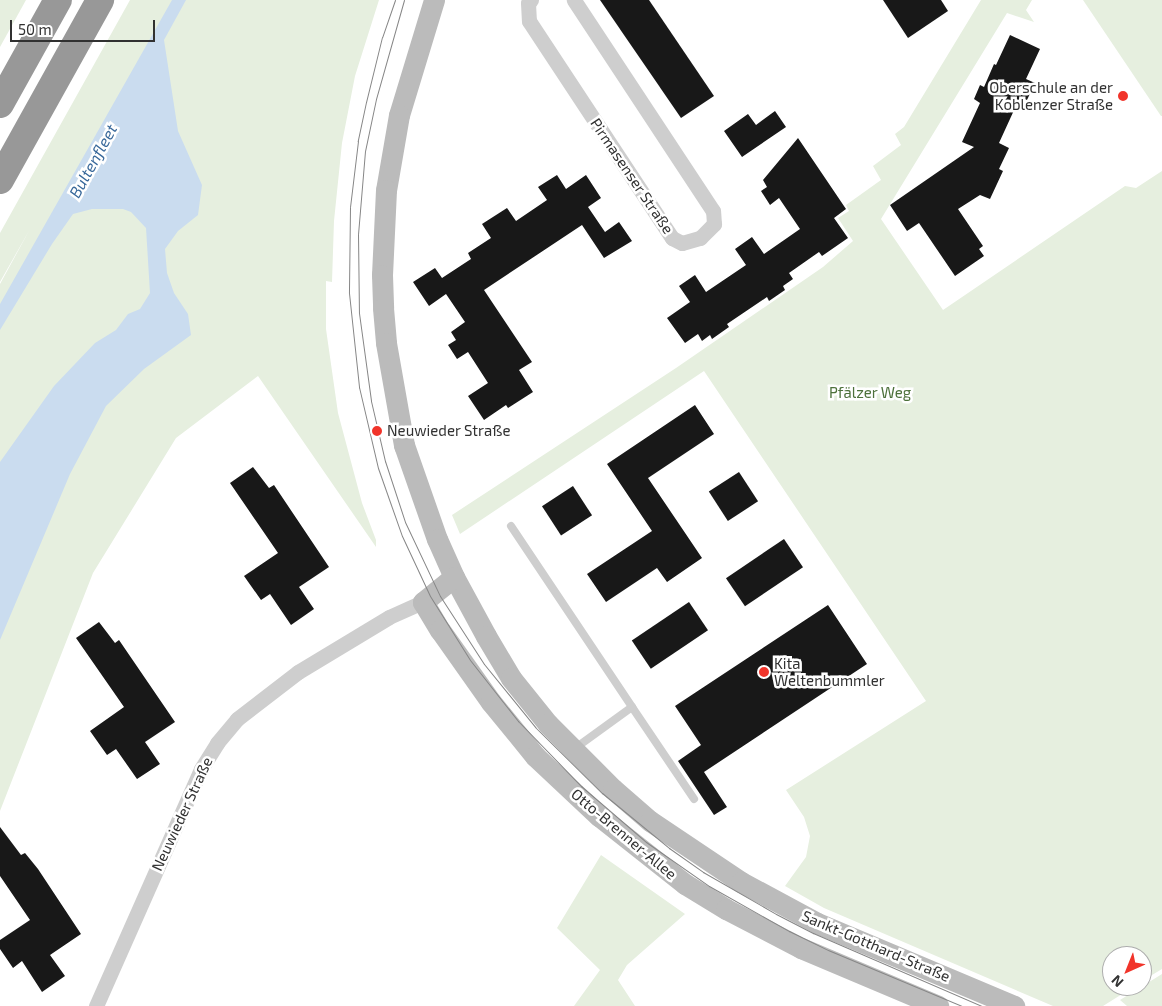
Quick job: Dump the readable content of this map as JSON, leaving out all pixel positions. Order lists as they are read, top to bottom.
{
  "streets": {
    "street": [
      "Pirmasenser Straße",
      "Neuwieder Straße",
      "Otto-Brenner-Allee",
      "Sankt-Gotthard-Straße"
    ]
  },
  "crossings": [
    ["Neuwieder Straße", "Otto-Brenner-Allee"],
    ["Otto-Brenner-Allee", "Sankt-Gotthard-Straße"]
  ],
  "water": ["Bultenfleet"],
  "parks": ["Pfälzer Weg"],
  "places": ["Oberschule an der Koblenzer Straße", "Neuwieder Straße", "Kita Weltenbummler"],
  "scale_bar": "50 m",
  "north": "bottom left"
}
